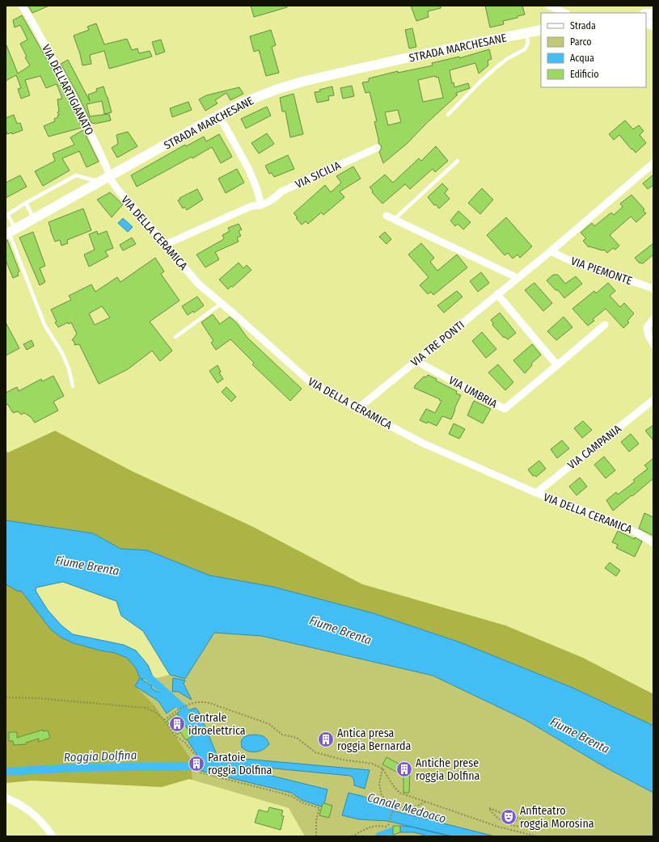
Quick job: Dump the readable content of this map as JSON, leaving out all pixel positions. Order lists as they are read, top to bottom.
{
  "streets": {
    "main road": ["STRADA MARCHESANE"],
    "street": [
      "VIA DELL'ARTIGIANATO",
      "VIA SICILIA",
      "VIA DELLA CERAMICA",
      "VIA PIEMONTE",
      "VIA TRE PONTI",
      "VIA UMBRIA",
      "VIA CAMPANIA"
    ]
  },
  "crossings": [
    ["STRADA MARCHESANE", "VIA DELL'ARTIGIANATO"],
    ["STRADA MARCHESANE", "VIA DELLA CERAMICA"],
    ["VIA DELL'ARTIGIANATO", "VIA DELLA CERAMICA"],
    ["VIA SICILIA", "VIA DELLA CERAMICA"],
    ["VIA DELLA CERAMICA", "VIA TRE PONTI"],
    ["VIA DELLA CERAMICA", "VIA CAMPANIA"],
    ["VIA PIEMONTE", "VIA TRE PONTI"],
    ["VIA TRE PONTI", "VIA UMBRIA"]
  ],
  "water": ["Fiume Brenta", "Roggia Dolfina", "Canale Medoaco"],
  "places": {
    "building": [
      "Centrale idroelettrica",
      "Antica presa roggia Bernarda",
      "Paratoie roggia Dolfina",
      "Antiche prese roggia Dolfina"
    ],
    "theatre": ["Anfiteatro roggia Morosina"]
  },
  "legend": [
    "Strada",
    "Parco",
    "Acqua",
    "Edificio"
  ]
}
